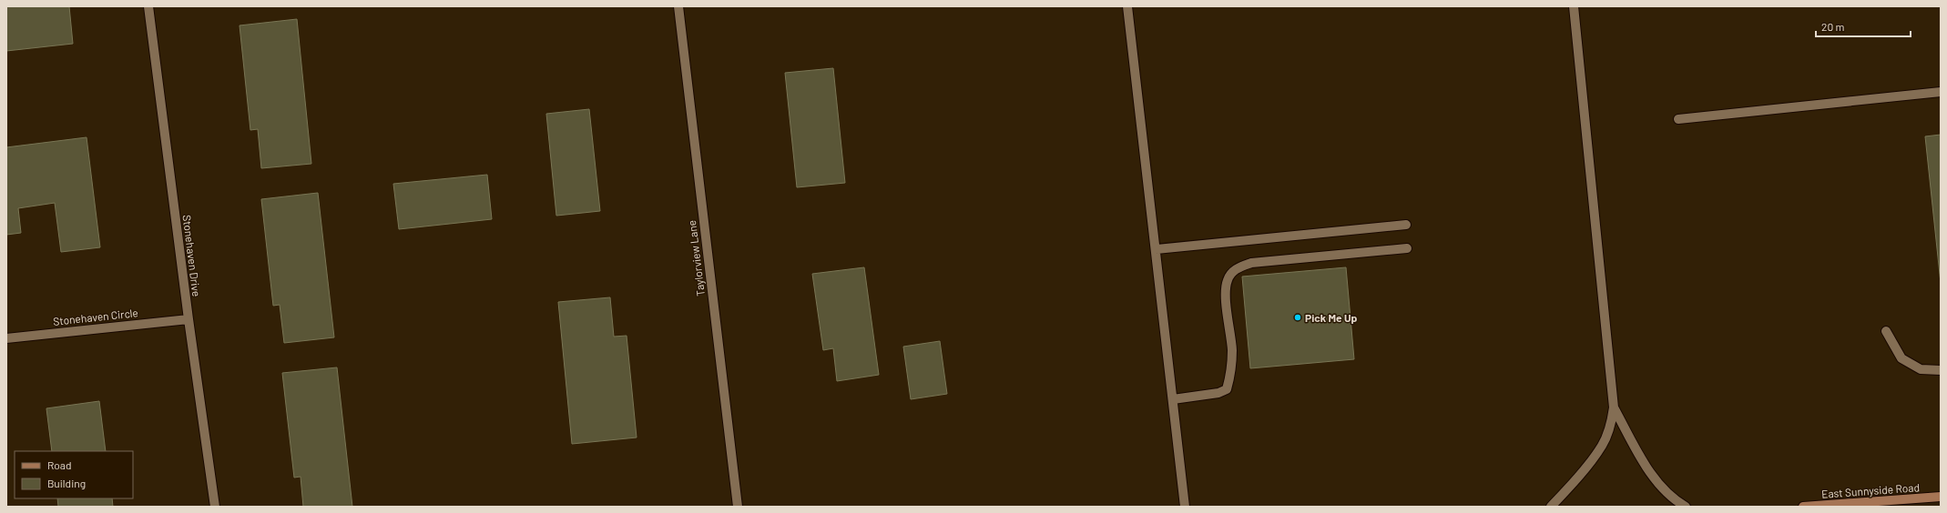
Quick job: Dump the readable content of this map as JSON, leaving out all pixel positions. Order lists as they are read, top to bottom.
{
  "streets": {
    "main road": ["East Sunnyside Road"],
    "street": ["Stonehaven Drive", "Taylorview Lane", "Stonehaven Circle"]
  },
  "crossings": [
    ["Stonehaven Drive", "Stonehaven Circle"]
  ],
  "places": ["Pick Me Up"],
  "legend": ["Road", "Building"],
  "scale_bar": "20 m"
}
